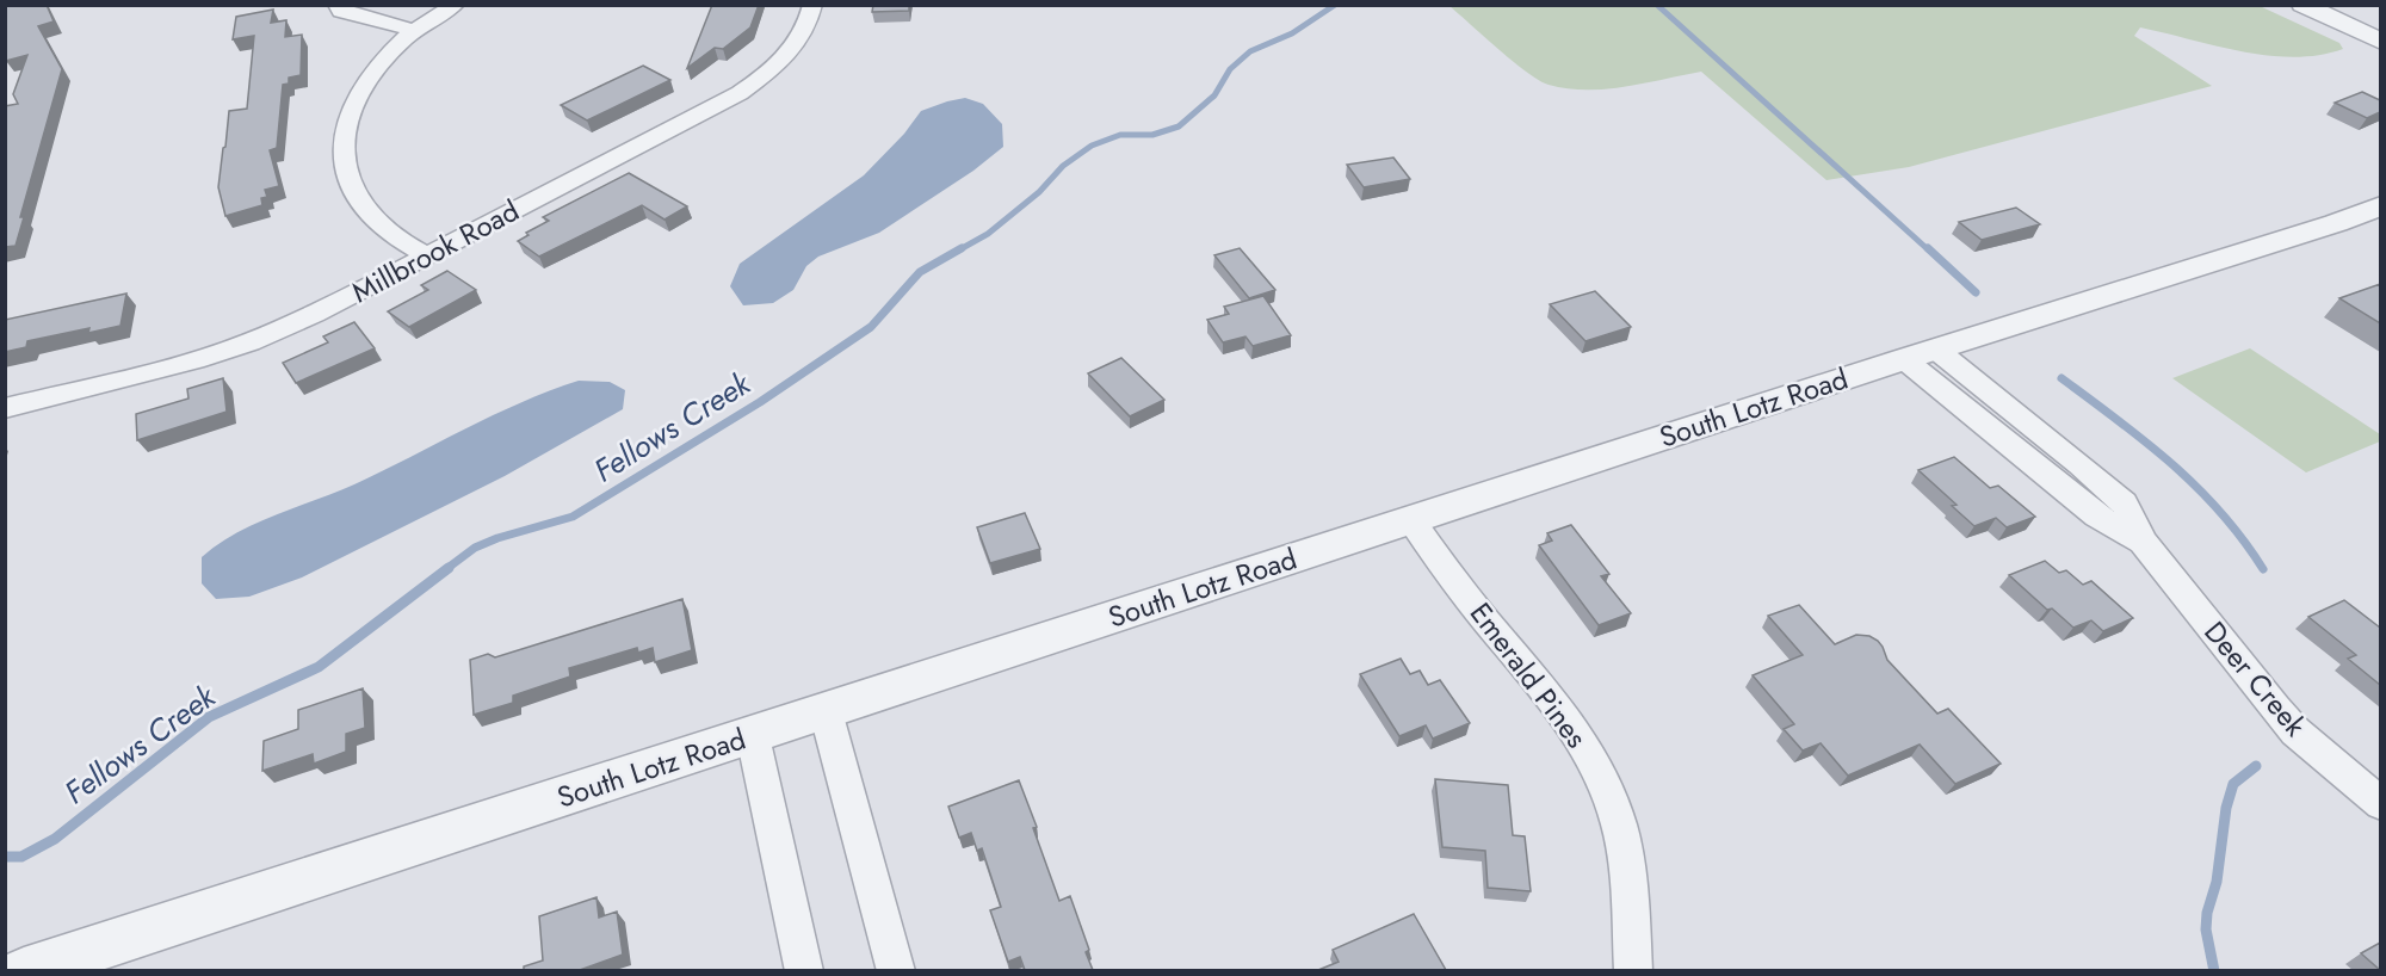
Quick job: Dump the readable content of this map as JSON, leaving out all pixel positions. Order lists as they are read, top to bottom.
{
  "streets": {
    "street": [
      "Millbrook Road",
      "South Lotz Road",
      "Emerald Pines",
      "Deer Creek"
    ]
  },
  "crossings": [
    ["South Lotz Road", "Emerald Pines"],
    ["South Lotz Road", "Deer Creek"]
  ],
  "water": ["Fellows Creek"]
}
